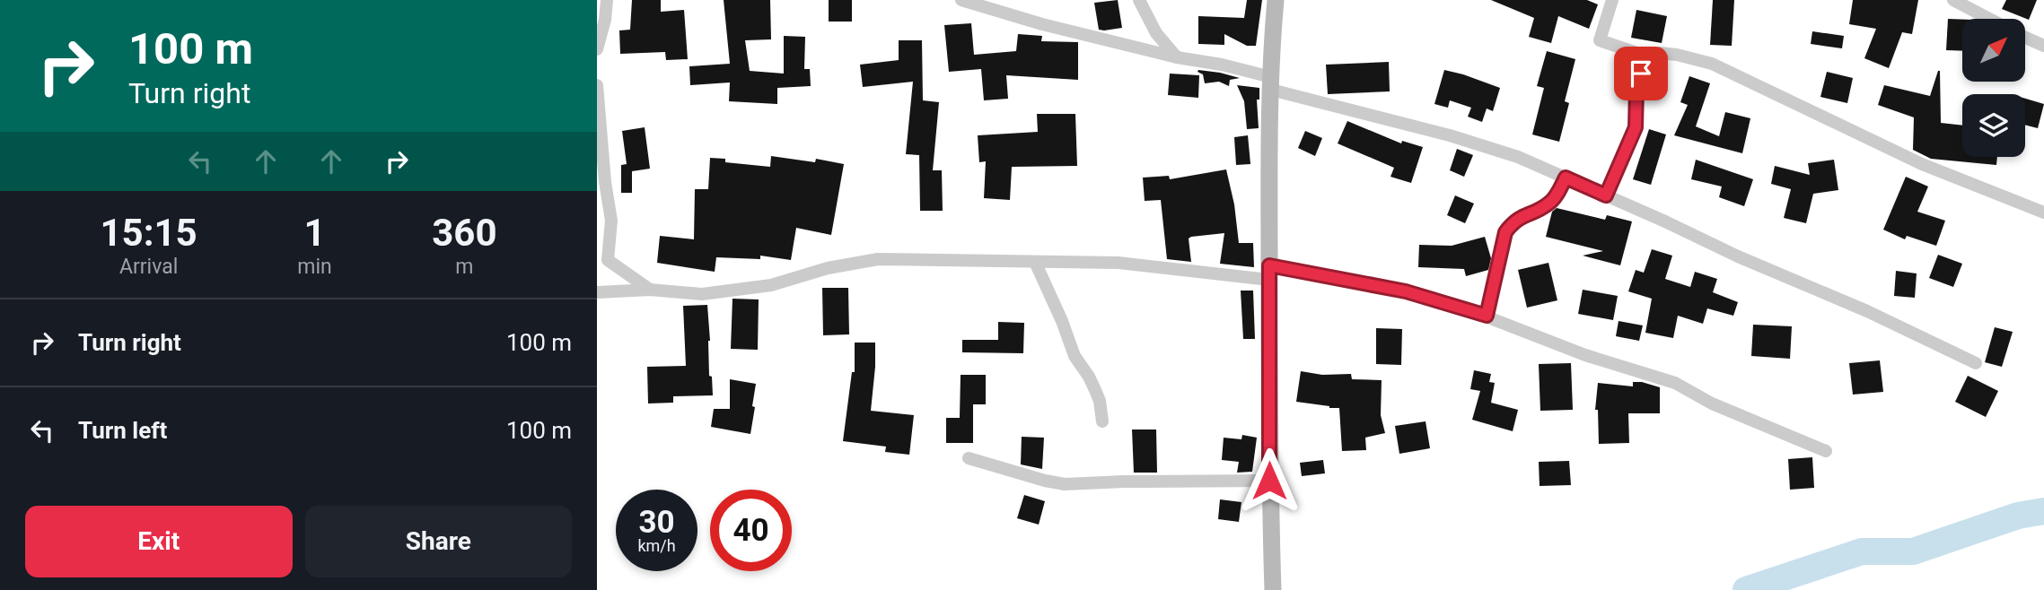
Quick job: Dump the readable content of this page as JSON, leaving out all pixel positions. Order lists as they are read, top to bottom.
{
  "north": "top right",
  "page": {
    "turn": ["100 m", "Turn right"],
    "eta": [
      "15:15",
      "Arrival",
      "1",
      "min",
      "360",
      "m"
    ],
    "list": [
      {
        "name": "Turn right",
        "value": "100 m"
      },
      {
        "name": "Turn left",
        "value": "100 m"
      }
    ],
    "speed": "30 km/h",
    "limit": "40",
    "buttons": ["Exit", "Share"]
  }
}
